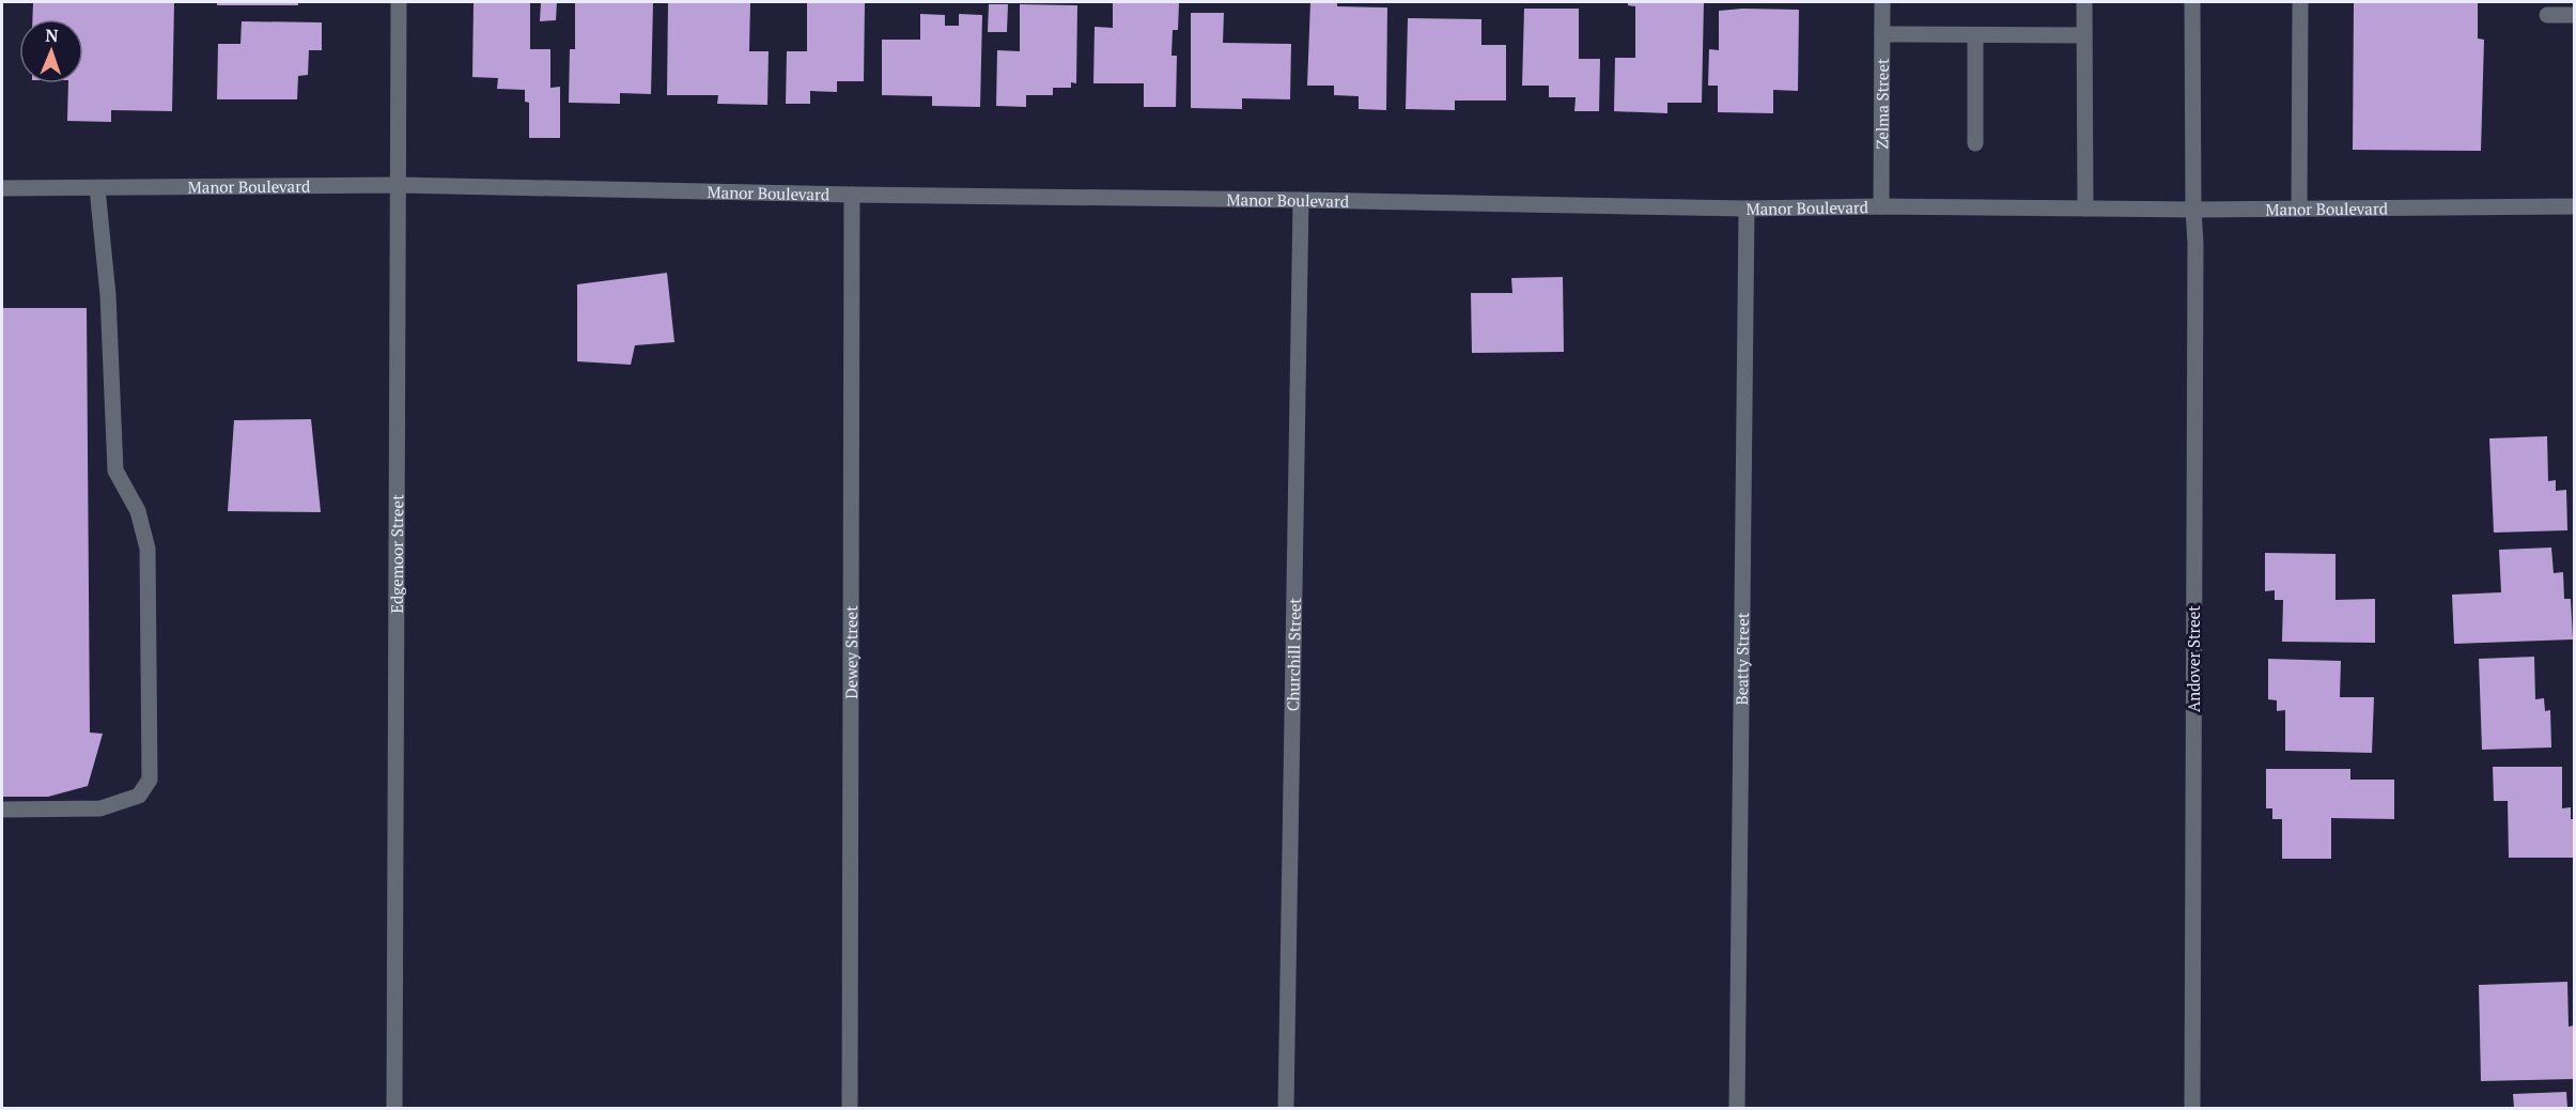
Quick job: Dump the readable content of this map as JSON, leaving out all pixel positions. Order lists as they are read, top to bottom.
{
  "streets": {
    "street": [
      "Zelma Street",
      "Manor Boulevard",
      "Edgemoor Street",
      "Dewey Street",
      "Churchill Street",
      "Beatty Street",
      "Andover Street"
    ]
  },
  "crossings": [
    ["Zelma Street", "Manor Boulevard"],
    ["Manor Boulevard", "Edgemoor Street"],
    ["Manor Boulevard", "Dewey Street"],
    ["Manor Boulevard", "Churchill Street"],
    ["Manor Boulevard", "Beatty Street"],
    ["Manor Boulevard", "Andover Street"]
  ],
  "north": "top"
}
